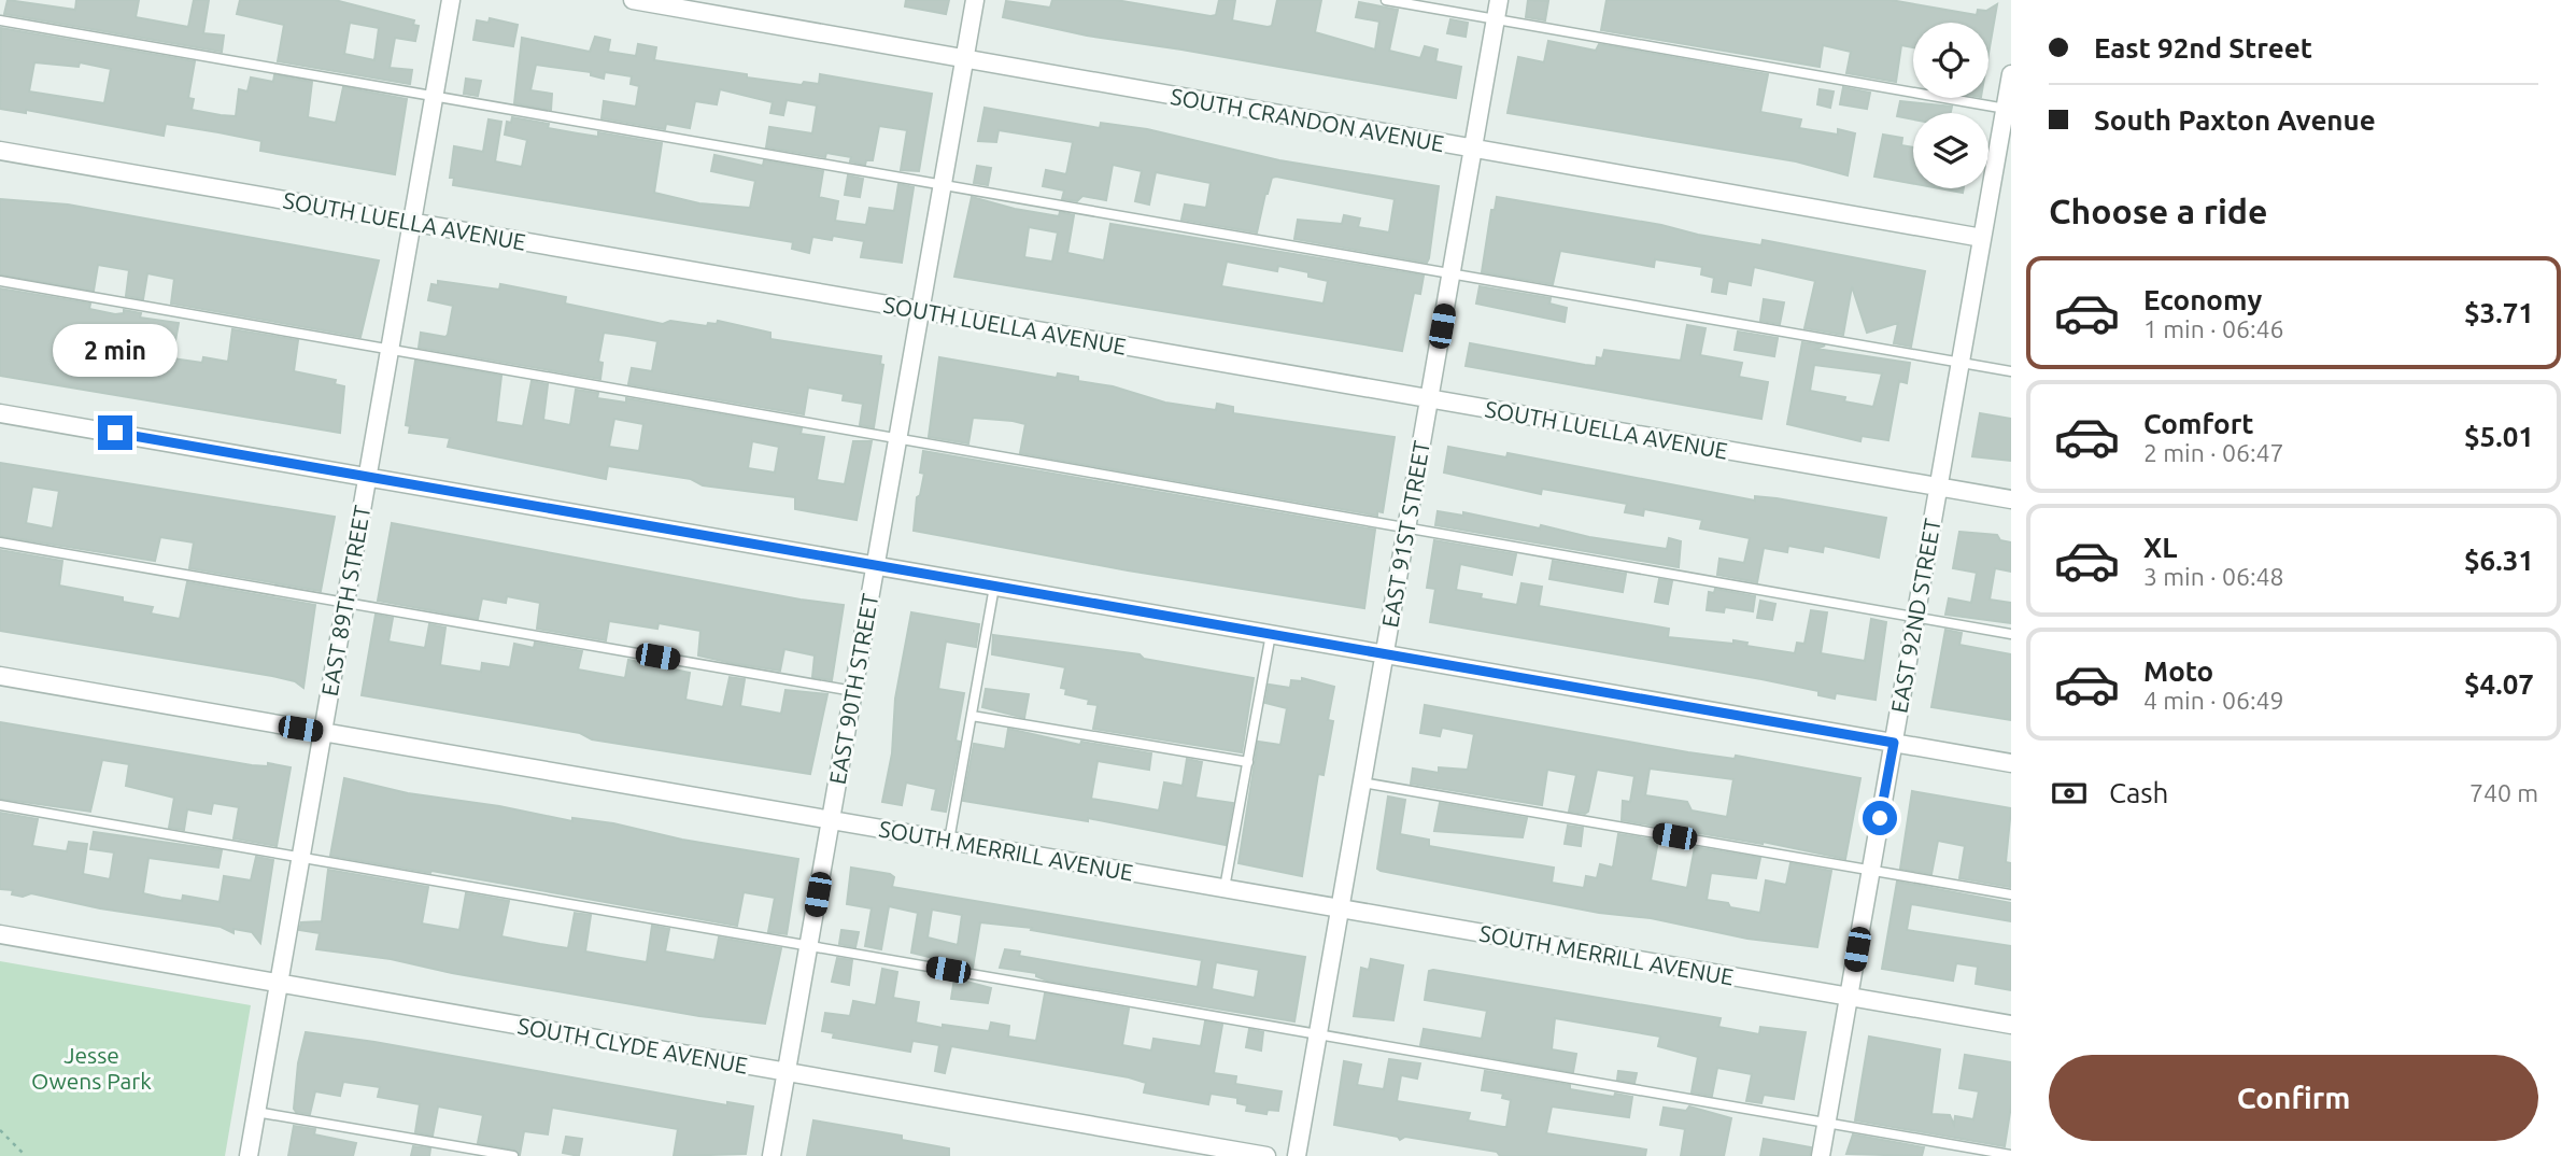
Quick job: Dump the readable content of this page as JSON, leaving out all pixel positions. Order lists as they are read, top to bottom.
{
  "streets": {
    "street": [
      "SOUTH CRANDON AVENUE",
      "SOUTH LUELLA AVENUE",
      "EAST 91ST STREET",
      "EAST 89TH STREET",
      "EAST 92ND STREET",
      "EAST 90TH STREET",
      "SOUTH MERRILL AVENUE",
      "SOUTH CLYDE AVENUE"
    ]
  },
  "crossings": [
    ["SOUTH CRANDON AVENUE", "EAST 91ST STREET"],
    ["SOUTH CRANDON AVENUE", "EAST 92ND STREET"],
    ["SOUTH CRANDON AVENUE", "EAST 90TH STREET"],
    ["SOUTH LUELLA AVENUE", "EAST 91ST STREET"],
    ["SOUTH LUELLA AVENUE", "EAST 89TH STREET"],
    ["SOUTH LUELLA AVENUE", "EAST 92ND STREET"],
    ["SOUTH LUELLA AVENUE", "EAST 90TH STREET"],
    ["EAST 91ST STREET", "SOUTH MERRILL AVENUE"],
    ["EAST 89TH STREET", "SOUTH MERRILL AVENUE"],
    ["EAST 89TH STREET", "SOUTH CLYDE AVENUE"],
    ["EAST 92ND STREET", "SOUTH MERRILL AVENUE"],
    ["EAST 90TH STREET", "SOUTH MERRILL AVENUE"],
    ["EAST 90TH STREET", "SOUTH CLYDE AVENUE"]
  ],
  "parks": ["Jesse Owens Park"],
  "page": {
    "banner": ["East 92nd Street", "South Paxton Avenue"],
    "heading": "Choose a ride",
    "list": [
      {
        "name": "Economy",
        "note": "1 min · 06:46",
        "value": "$3.71"
      },
      {
        "name": "Comfort",
        "note": "2 min · 06:47",
        "value": "$5.01"
      },
      {
        "name": "XL",
        "note": "3 min · 06:48",
        "value": "$6.31"
      },
      {
        "name": "Moto",
        "note": "4 min · 06:49",
        "value": "$4.07"
      }
    ],
    "bubble": "2 min",
    "pay": ["Cash", "740 m"],
    "buttons": "Confirm"
  }
}
